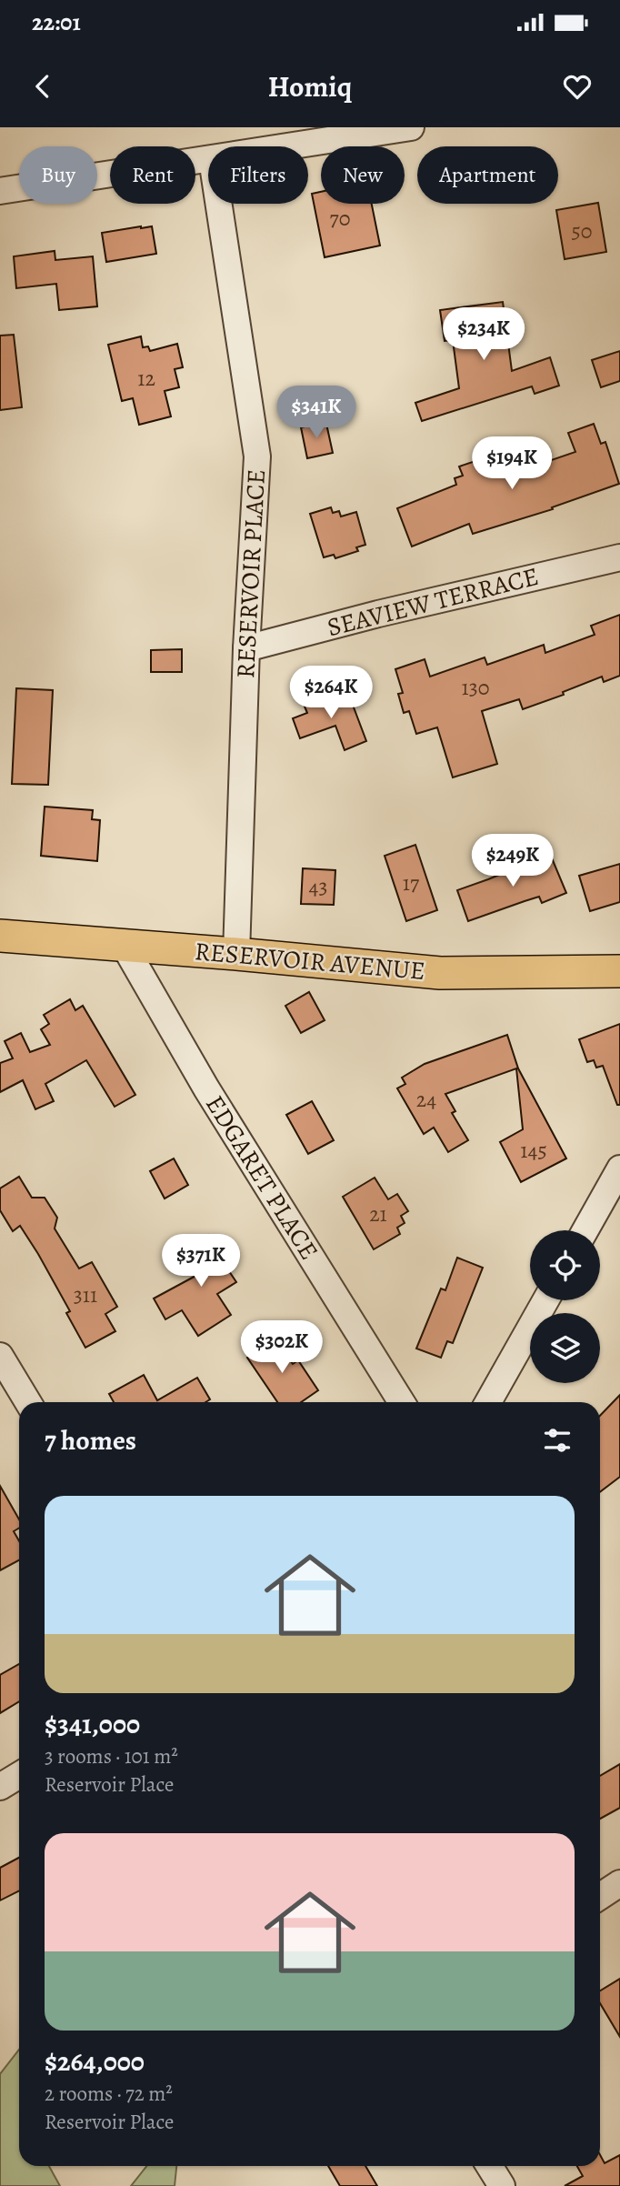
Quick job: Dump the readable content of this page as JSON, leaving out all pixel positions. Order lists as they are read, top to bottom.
{
  "streets": {
    "main road": ["RESERVOIR AVENUE"],
    "street": ["RESERVOIR PLACE", "SEAVIEW TERRACE", "EDGARET PLACE"]
  },
  "crossings": [
    ["RESERVOIR PLACE", "SEAVIEW TERRACE"],
    ["RESERVOIR PLACE", "RESERVOIR AVENUE"],
    ["RESERVOIR AVENUE", "EDGARET PLACE"]
  ],
  "house_numbers": [
    "70",
    "50",
    "12",
    "130",
    "17",
    "43",
    "24",
    "145",
    "21",
    "311"
  ],
  "page": {
    "status": "22:01",
    "header": "Homiq",
    "chip": [
      "Buy",
      "Rent",
      "Filters",
      "New",
      "Apartment"
    ],
    "price": [
      "$234K",
      "$341K",
      "$194K",
      "$264K",
      "$249K",
      "$371K",
      "$302K"
    ],
    "heading": "7 homes",
    "list": [
      {
        "name": "$341,000",
        "note": "3 rooms · 101 m² · Reservoir Place"
      },
      {
        "name": "$264,000",
        "note": "2 rooms · 72 m² · Reservoir Place"
      }
    ]
  }
}
